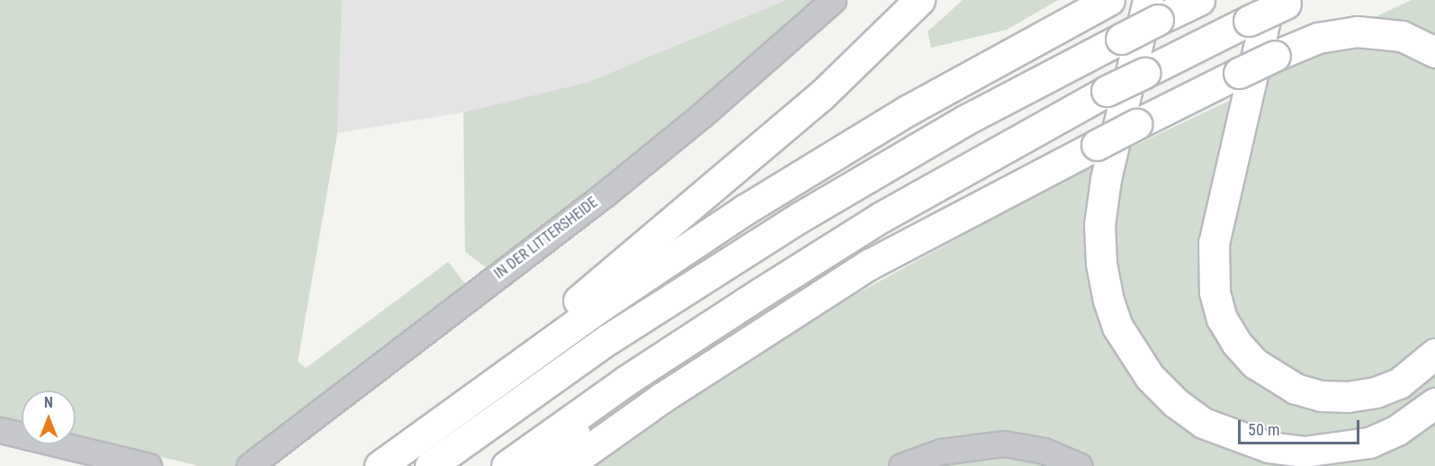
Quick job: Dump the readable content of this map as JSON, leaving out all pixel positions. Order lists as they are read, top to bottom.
{
  "streets": {
    "street": ["IN DER LITTERSHEIDE"]
  },
  "scale_bar": "50 m",
  "north": "top"
}
